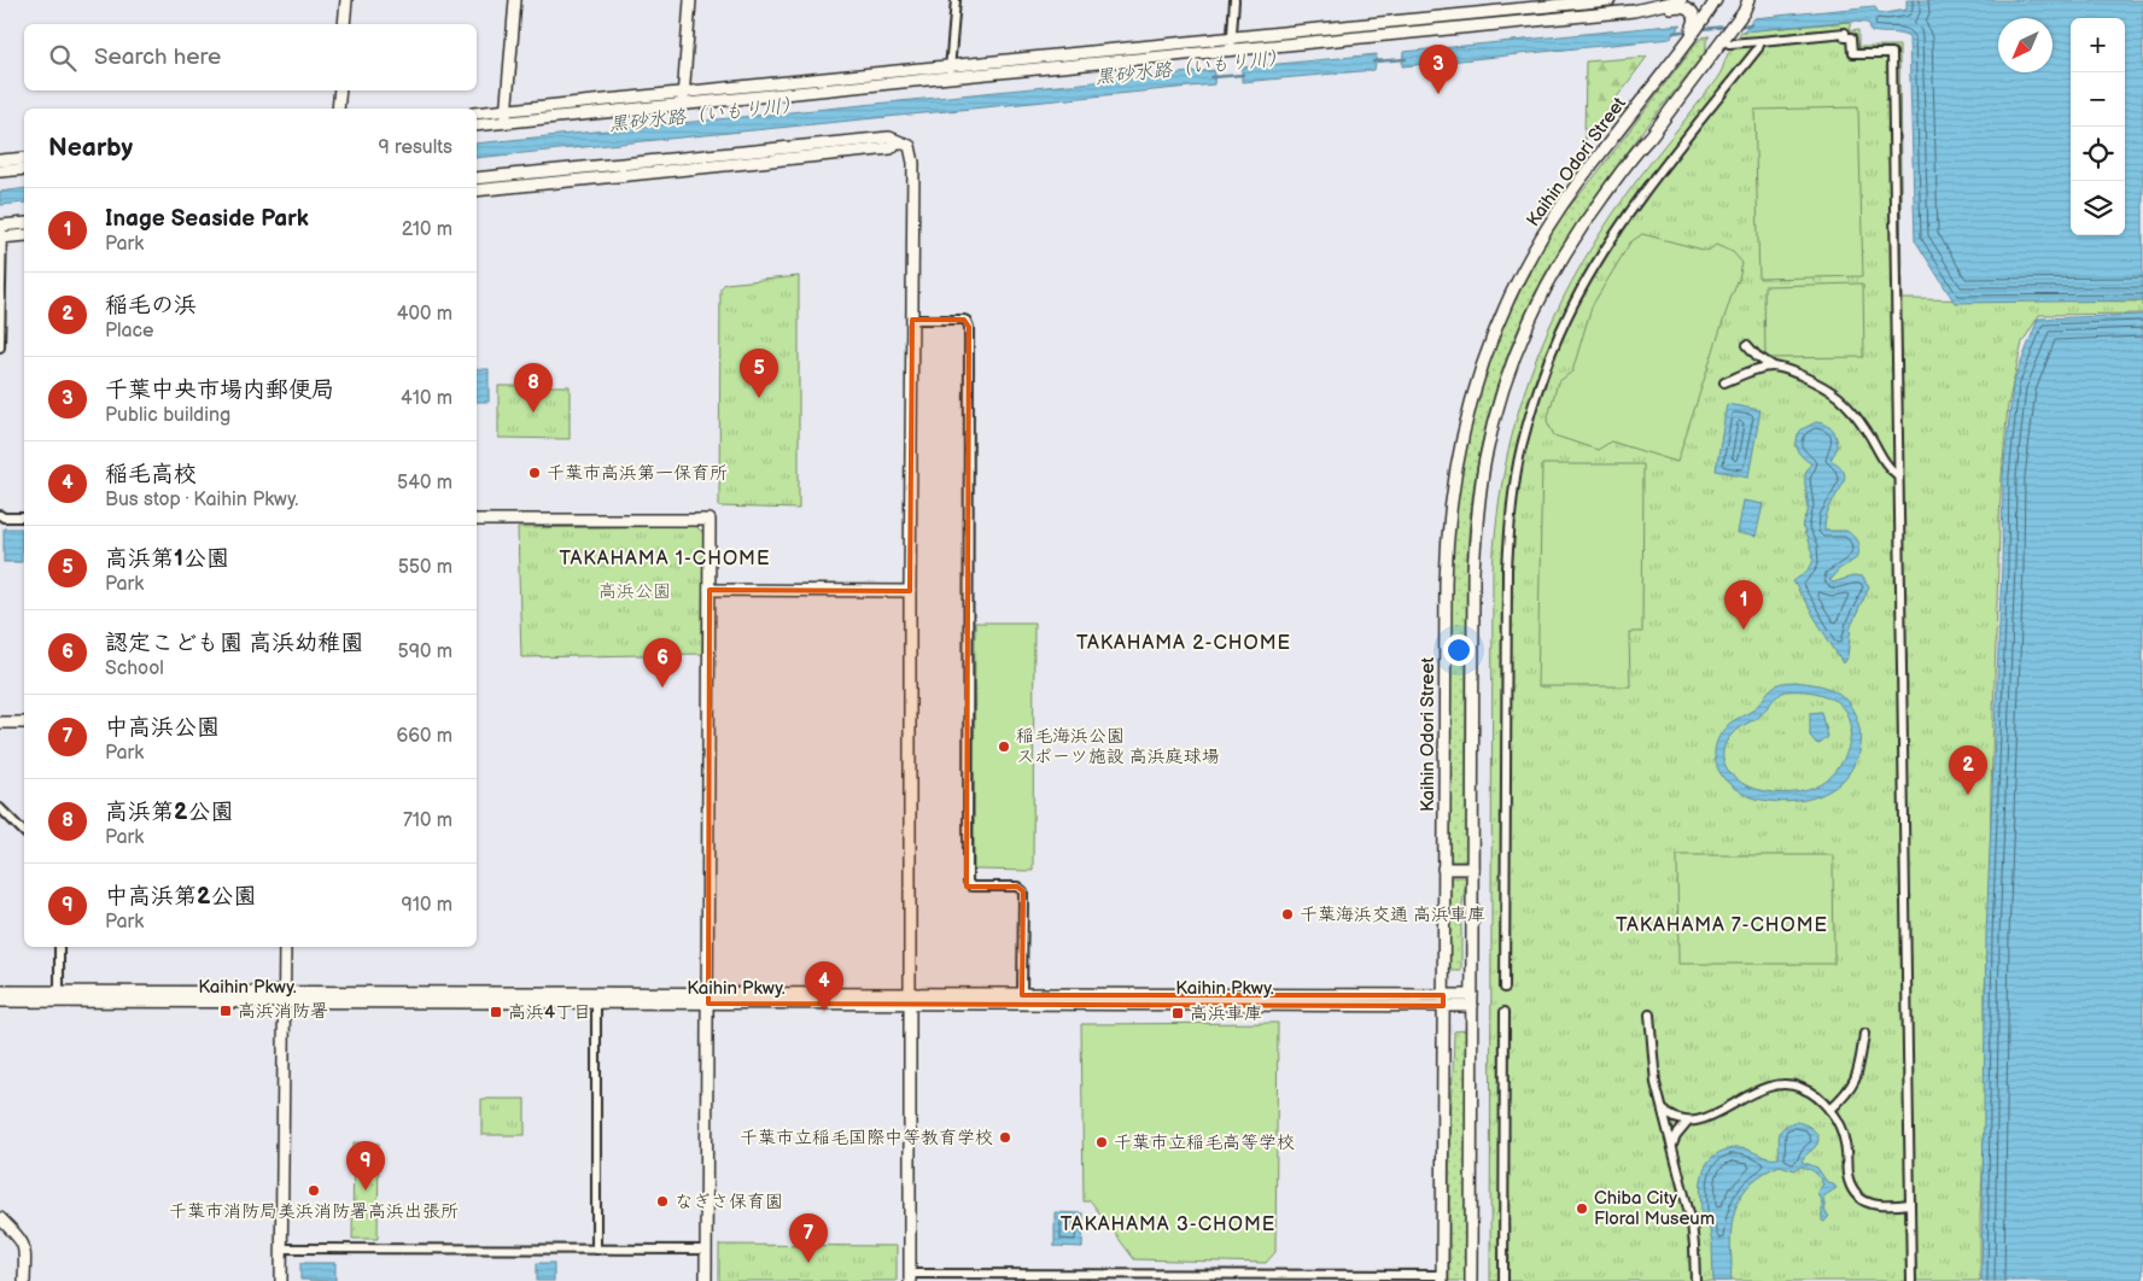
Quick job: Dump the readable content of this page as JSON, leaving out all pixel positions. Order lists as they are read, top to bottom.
{
  "streets": {
    "street": ["Kaihin Odori Street", "Kaihin Pkwy."]
  },
  "crossings": [
    ["Kaihin Odori Street", "Kaihin Pkwy."]
  ],
  "districts": [
    "TAKAHAMA 1-CHOME",
    "TAKAHAMA 2-CHOME",
    "TAKAHAMA 7-CHOME",
    "TAKAHAMA 3-CHOME"
  ],
  "water": ["黒砂水路（いもり川）"],
  "parks": ["高浜公園"],
  "places": {
    "other": [
      "千葉市高浜第一保育所",
      "稲毛海浜公園 スポーツ施設 高浜庭球場",
      "千葉海浜交通 高浜車庫",
      "千葉市立稲毛国際中等教育学校",
      "千葉市立稲毛高等学校",
      "千葉市消防局美浜消防署高浜出張所",
      "なぎさ保育園",
      "Chiba City Floral Museum"
    ],
    "transit": ["高浜消防署", "高浜4丁目", "高浜車庫"]
  },
  "north": "bottom left",
  "page": {
    "map_buttons": ["+", "−"],
    "search": "Search here",
    "pins": [
      "3",
      "5",
      "8",
      "1",
      "6",
      "2",
      "4",
      "9",
      "7"
    ],
    "heading": ["Nearby", "9 results"],
    "list": [
      {
        "mark": "1",
        "name": "Inage Seaside Park",
        "note": "Park",
        "value": "210 m"
      },
      {
        "mark": "2",
        "name": "稲毛の浜",
        "note": "Place",
        "value": "400 m"
      },
      {
        "mark": "3",
        "name": "千葉中央市場内郵便局",
        "note": "Public building",
        "value": "410 m"
      },
      {
        "mark": "4",
        "name": "稲毛高校",
        "note": "Bus stop · Kaihin Pkwy.",
        "value": "540 m"
      },
      {
        "mark": "5",
        "name": "高浜第1公園",
        "note": "Park",
        "value": "550 m"
      },
      {
        "mark": "6",
        "name": "認定こども園 高浜幼稚園",
        "note": "School",
        "value": "590 m"
      },
      {
        "mark": "7",
        "name": "中高浜公園",
        "note": "Park",
        "value": "660 m"
      },
      {
        "mark": "8",
        "name": "高浜第2公園",
        "note": "Park",
        "value": "710 m"
      },
      {
        "mark": "9",
        "name": "中高浜第2公園",
        "note": "Park",
        "value": "910 m"
      }
    ]
  }
}
